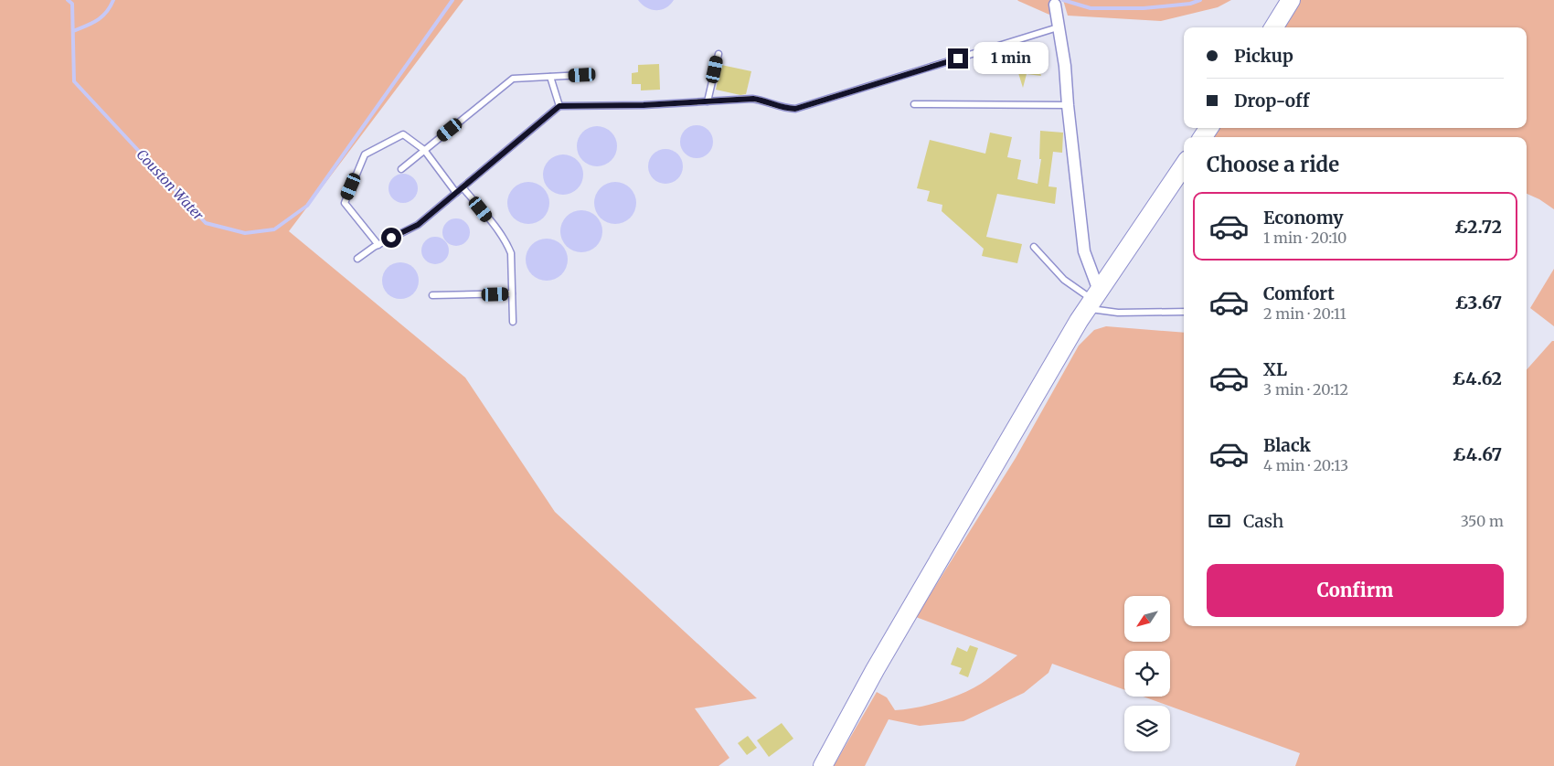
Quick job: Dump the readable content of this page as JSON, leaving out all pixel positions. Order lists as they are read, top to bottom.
{
  "water": ["Couston Water"],
  "north": "bottom left",
  "page": {
    "banner": ["Pickup", "Drop-off"],
    "bubble": "1 min",
    "heading": "Choose a ride",
    "list": [
      {
        "name": "Economy",
        "note": "1 min · 20:10",
        "value": "£2.72"
      },
      {
        "name": "Comfort",
        "note": "2 min · 20:11",
        "value": "£3.67"
      },
      {
        "name": "XL",
        "note": "3 min · 20:12",
        "value": "£4.62"
      },
      {
        "name": "Black",
        "note": "4 min · 20:13",
        "value": "£4.67"
      }
    ],
    "pay": ["Cash", "350 m"],
    "buttons": "Confirm"
  }
}
